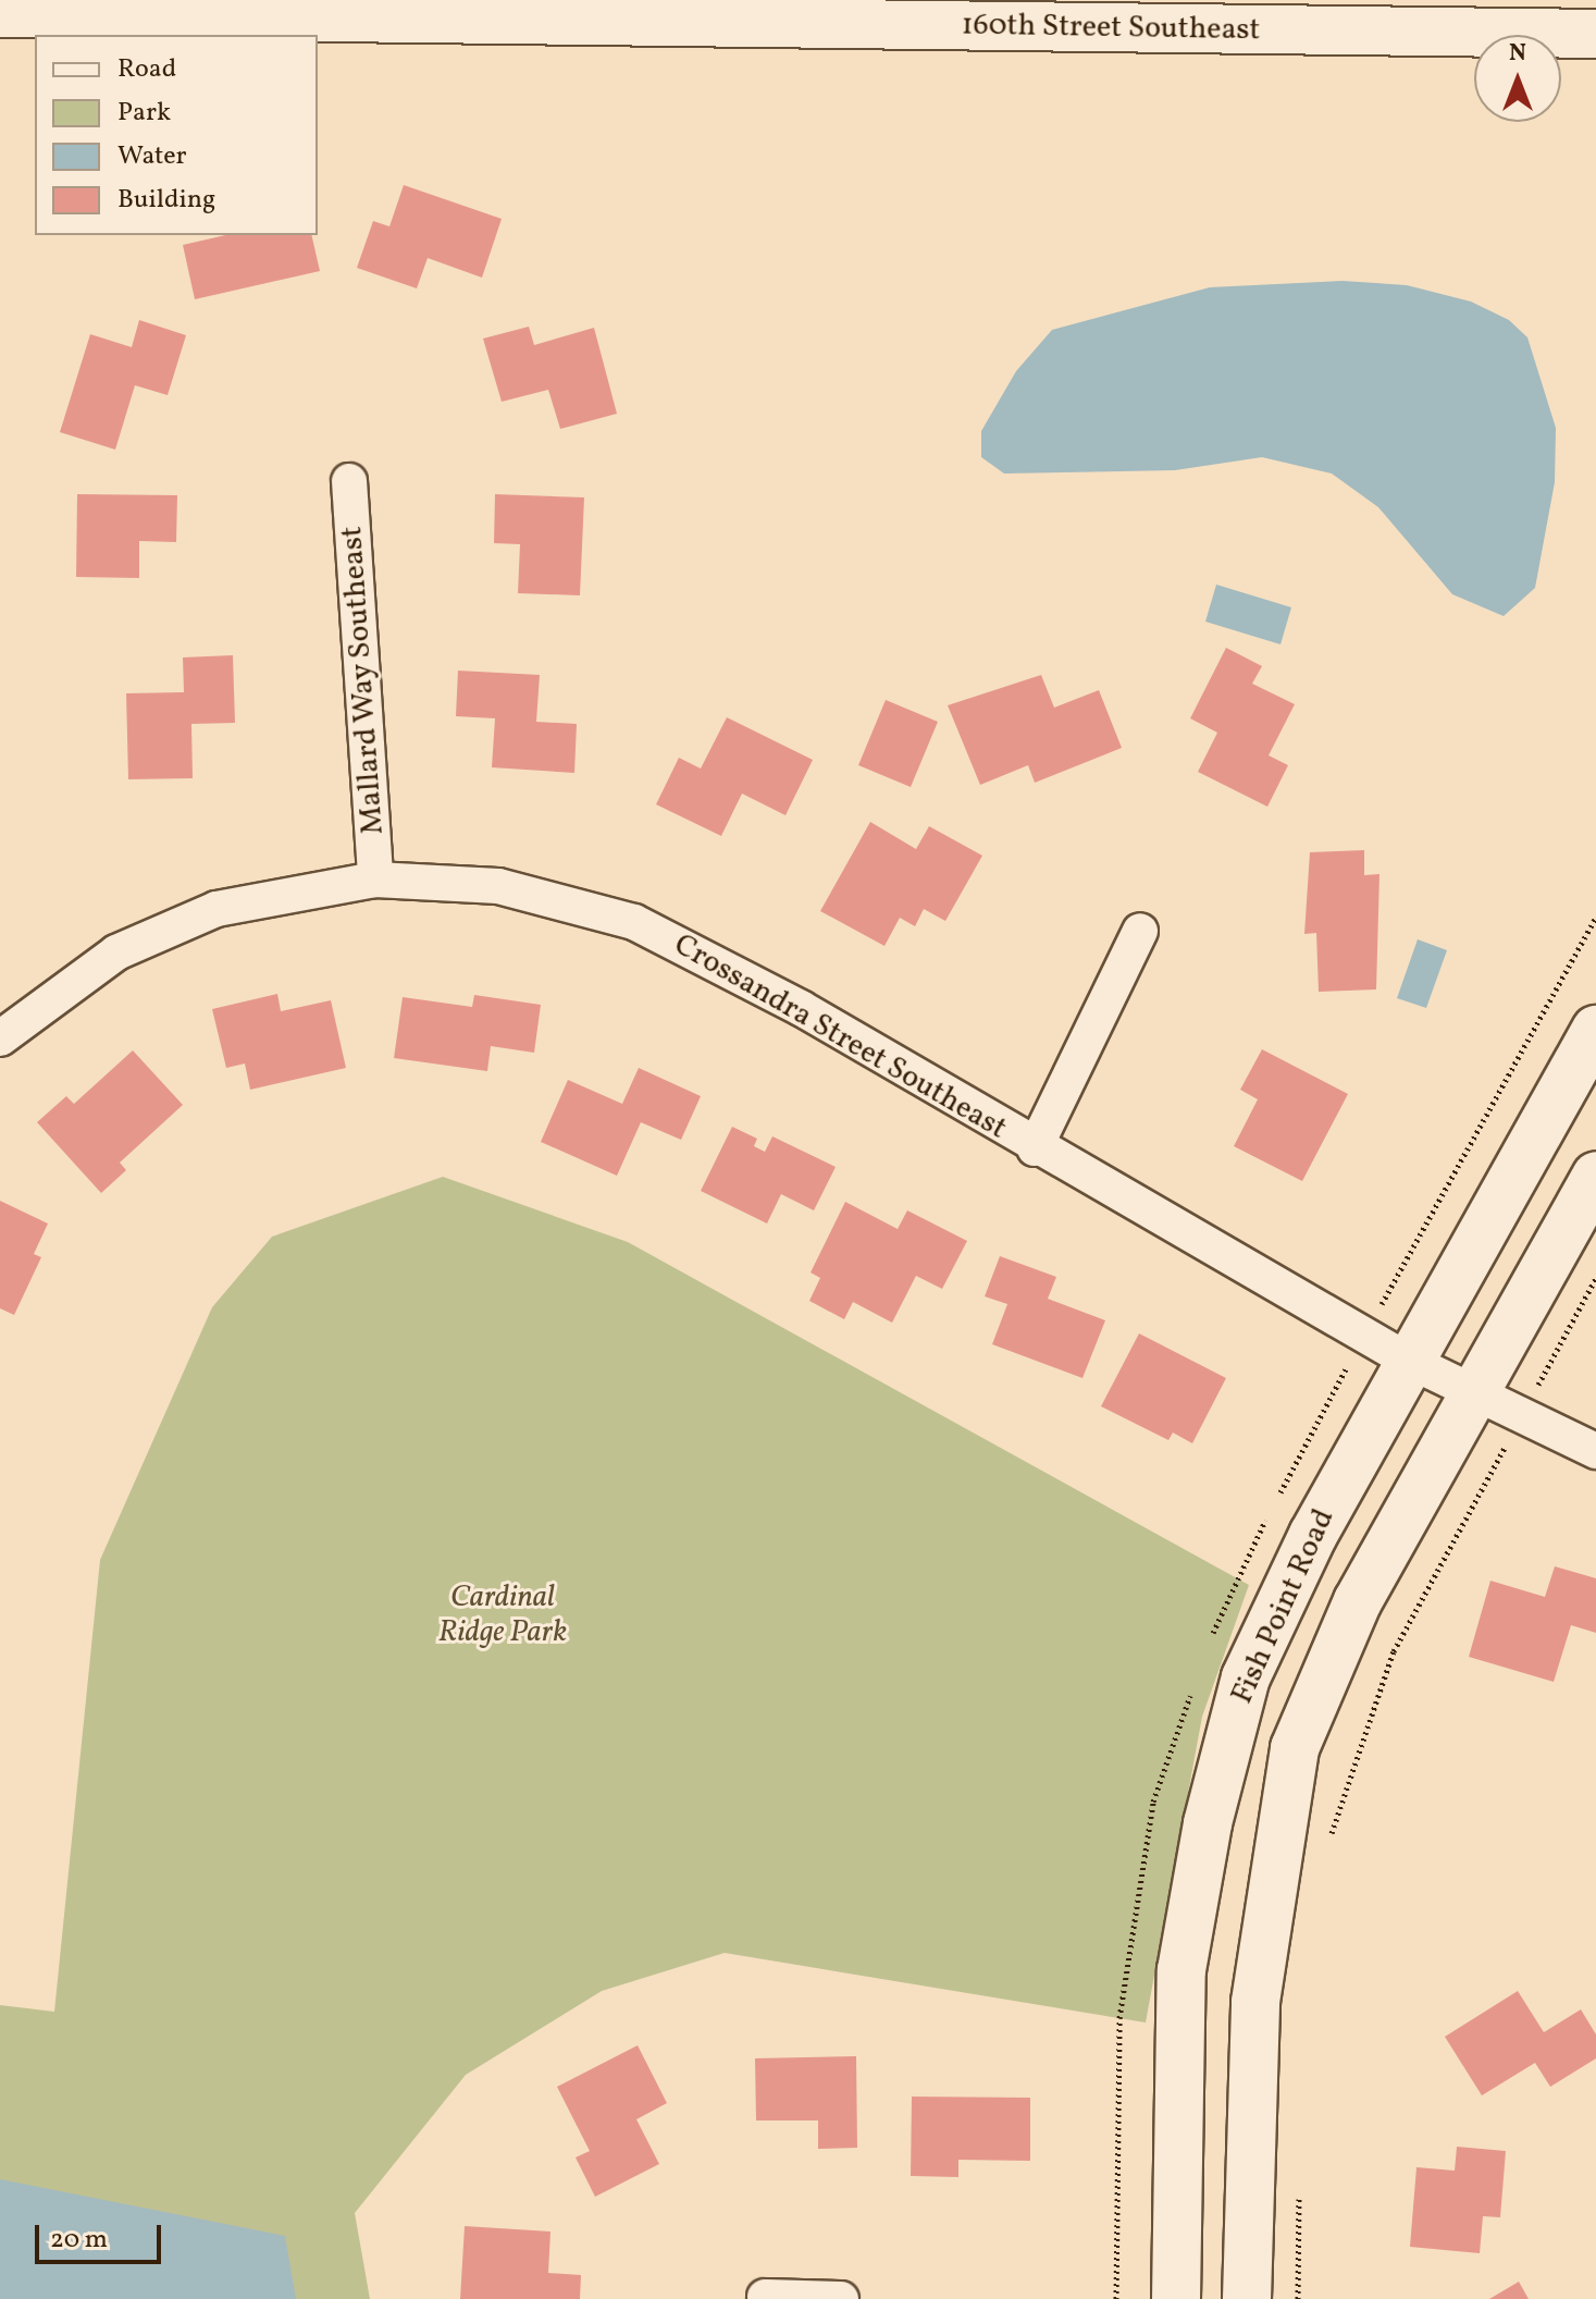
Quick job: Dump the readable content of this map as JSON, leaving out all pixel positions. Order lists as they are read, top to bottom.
{
  "streets": {
    "street": [
      "160th Street Southeast",
      "Mallard Way Southeast",
      "Crossandra Street Southeast",
      "Fish Point Road"
    ]
  },
  "crossings": [
    ["Mallard Way Southeast", "Crossandra Street Southeast"],
    ["Crossandra Street Southeast", "Fish Point Road"]
  ],
  "parks": ["Cardinal Ridge Park"],
  "legend": [
    "Road",
    "Park",
    "Water",
    "Building"
  ],
  "scale_bar": "20 m",
  "north": "top"
}
